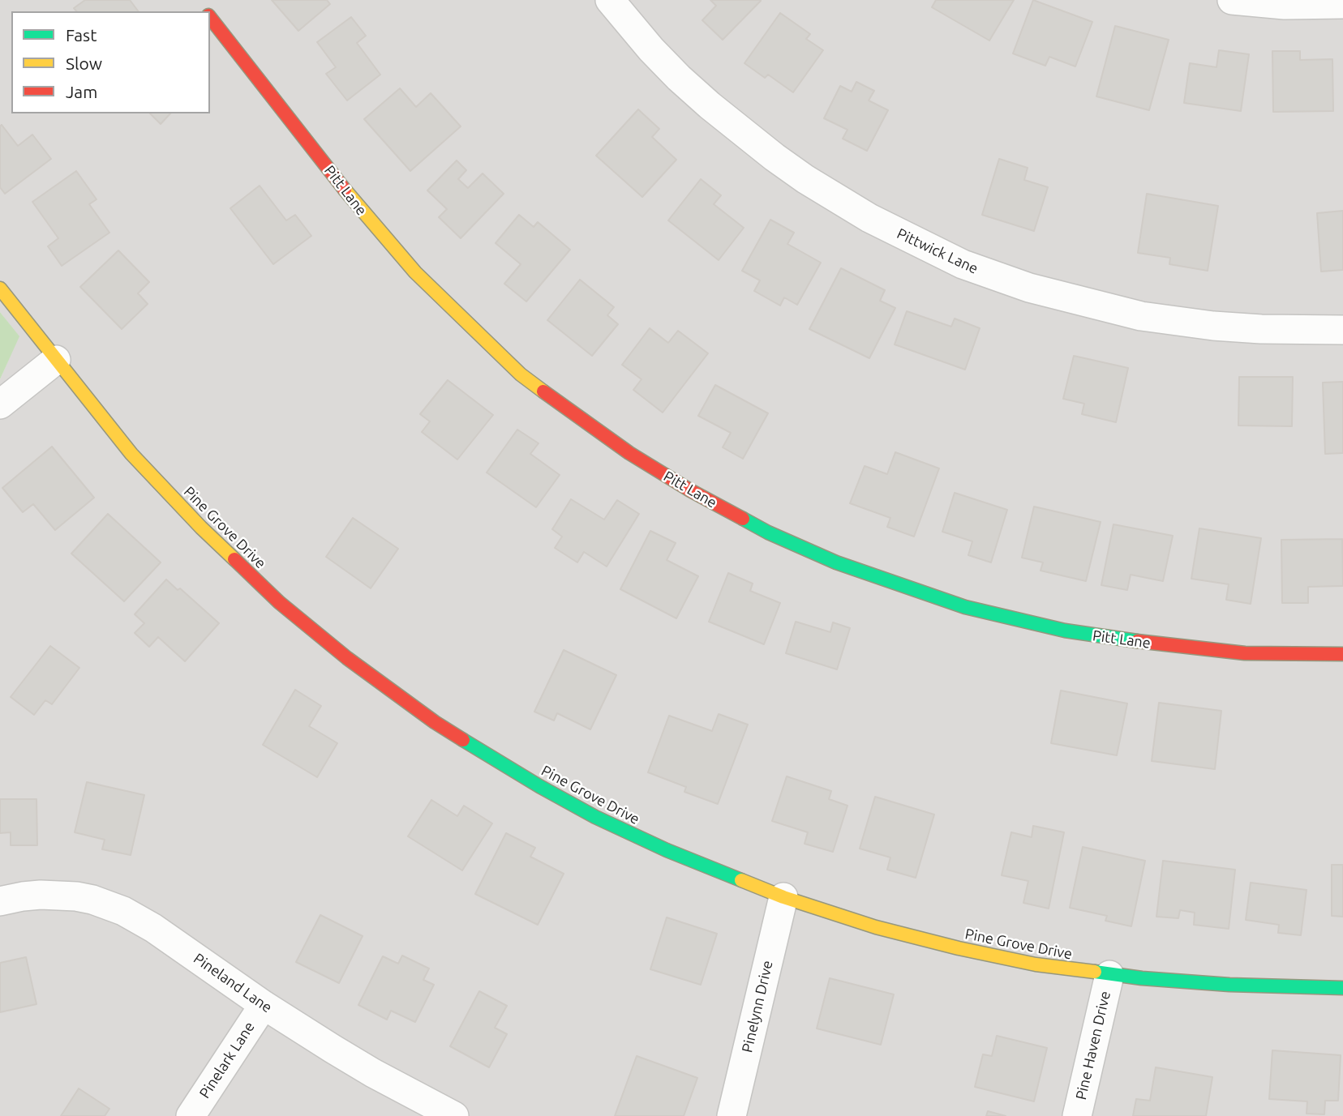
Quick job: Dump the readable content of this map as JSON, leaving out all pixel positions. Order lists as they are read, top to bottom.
{
  "streets": {
    "street": [
      "Pitt Lane",
      "Pittwick Lane",
      "Pine Grove Drive",
      "Pineland Lane",
      "Pinelynn Drive",
      "Pine Haven Drive",
      "Pinelark Lane"
    ]
  },
  "crossings": [
    ["Pine Grove Drive", "Pinelynn Drive"],
    ["Pine Grove Drive", "Pine Haven Drive"],
    ["Pineland Lane", "Pinelark Lane"]
  ],
  "legend": ["Fast", "Slow", "Jam"]
}
